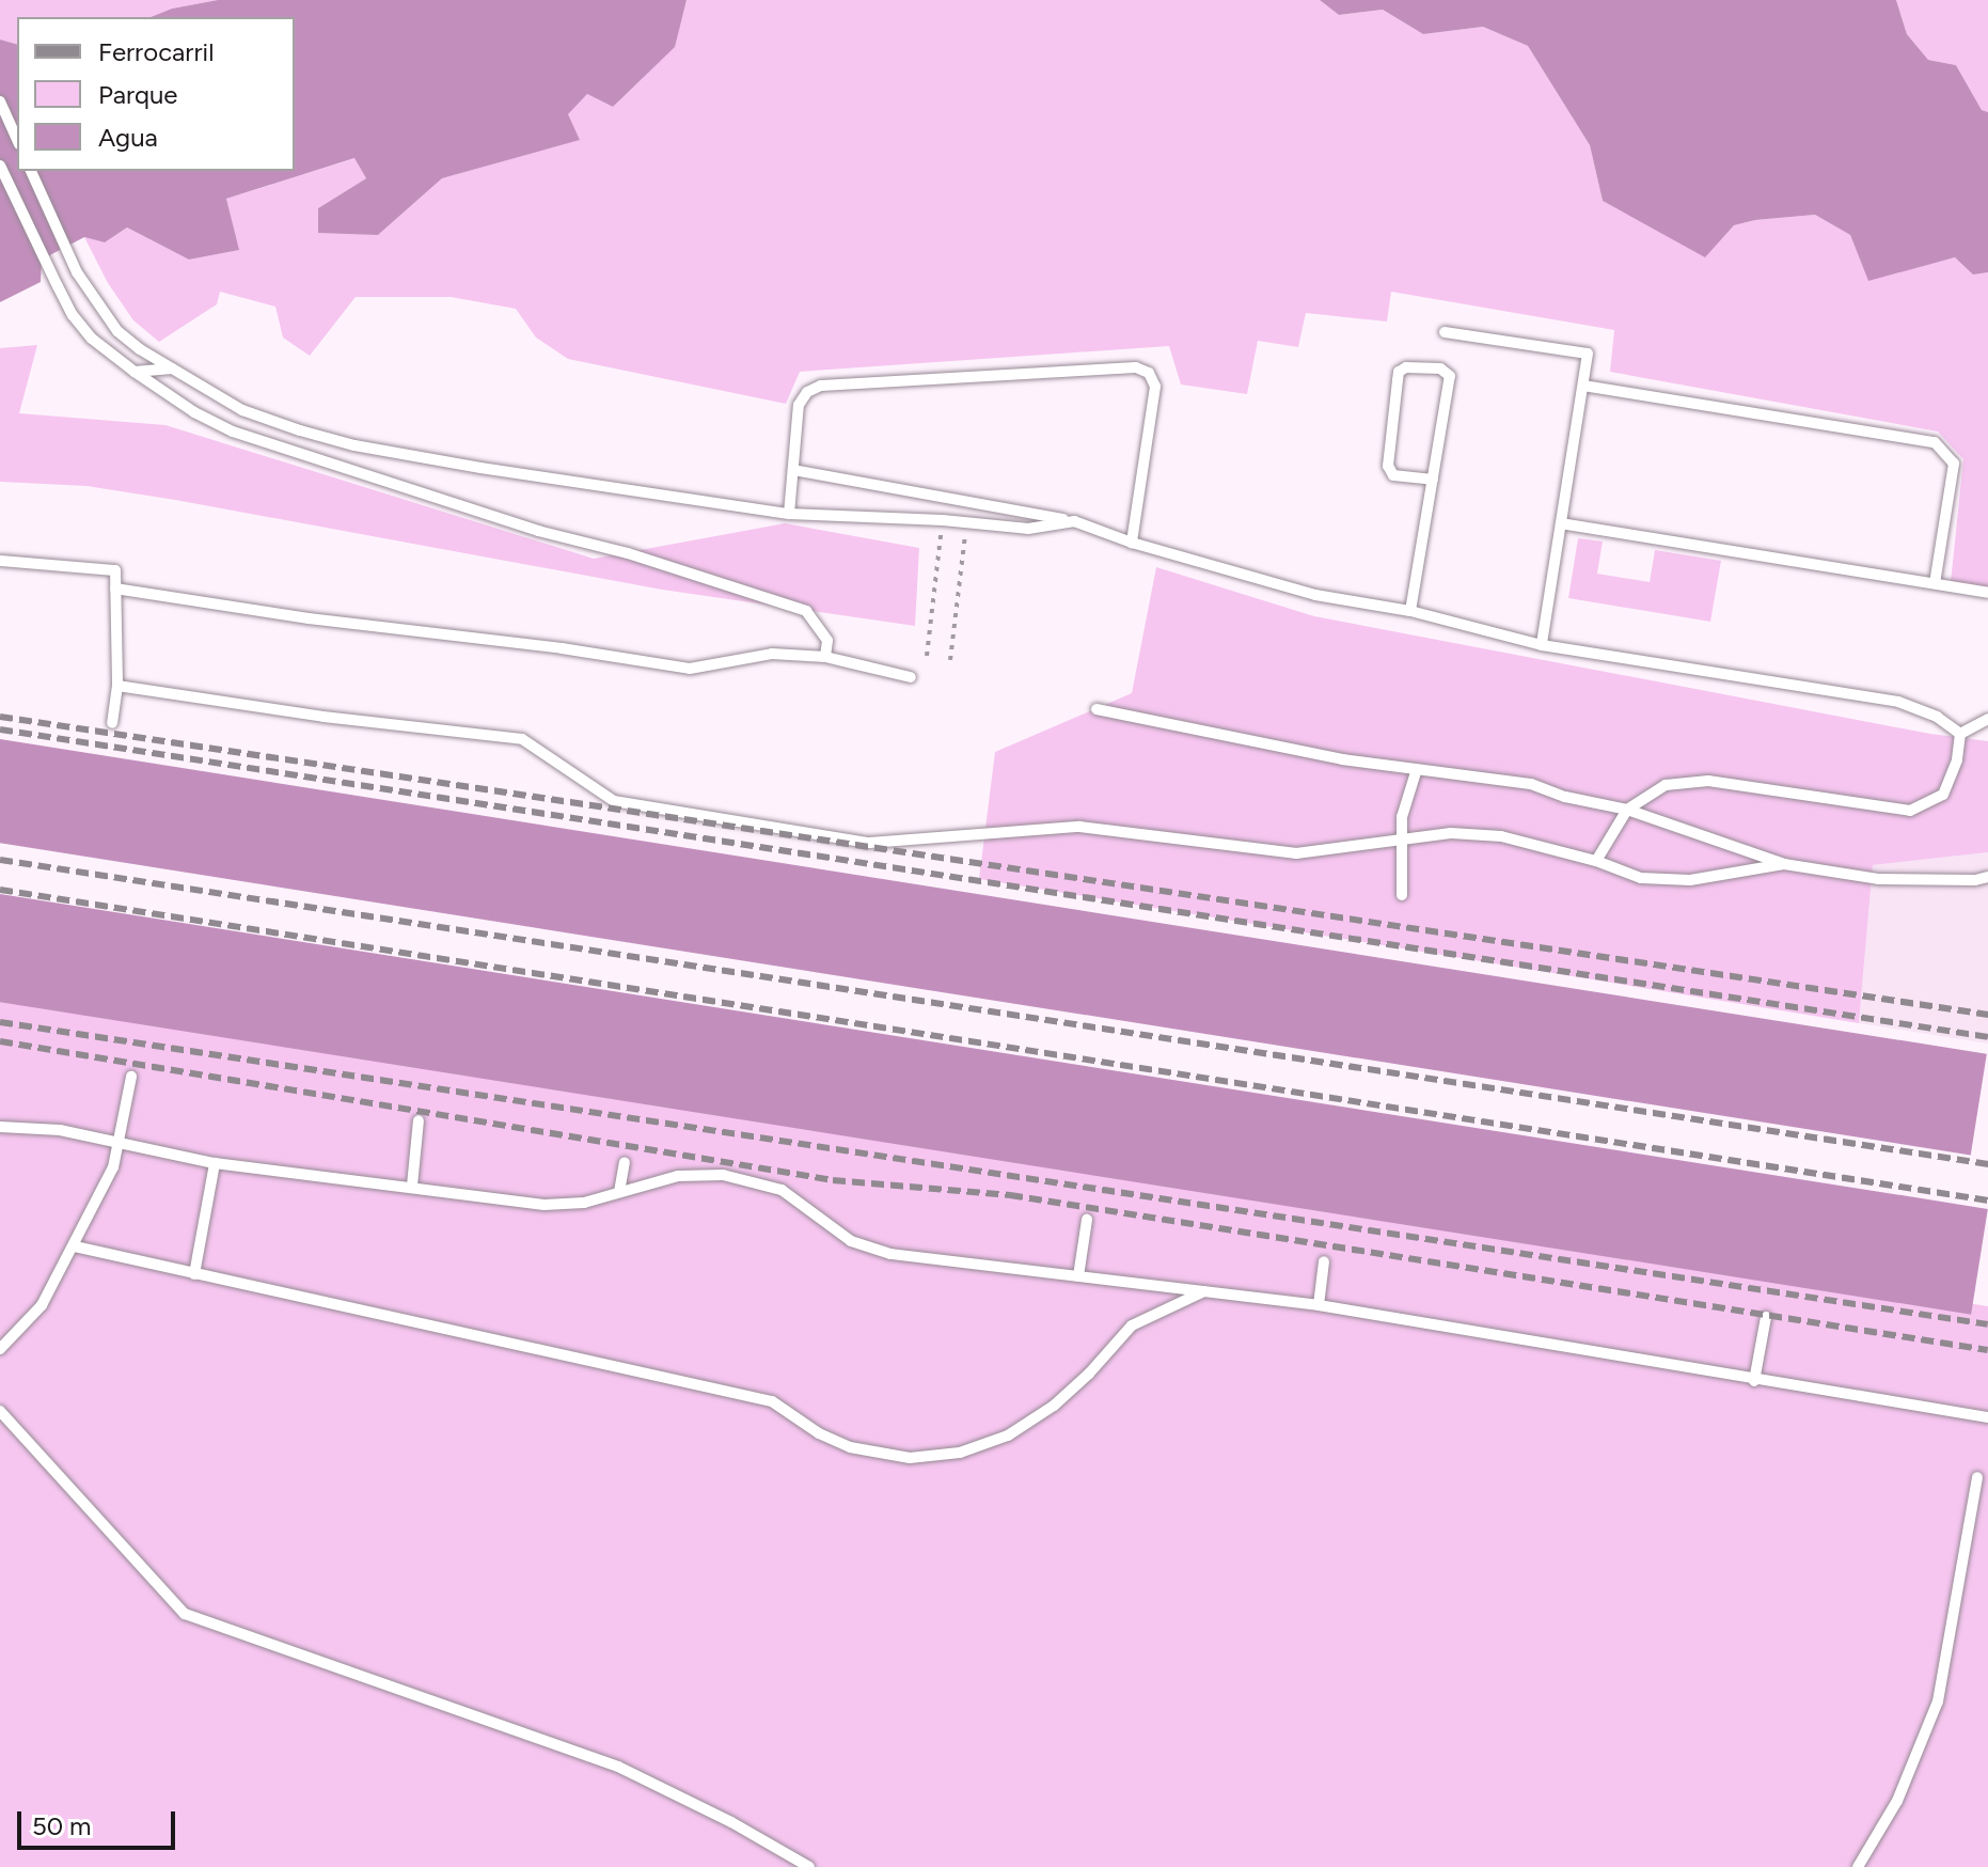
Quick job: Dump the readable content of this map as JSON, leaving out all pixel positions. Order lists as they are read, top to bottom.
{
  "legend": ["Ferrocarril", "Parque", "Agua"],
  "scale_bar": "50 m"
}
